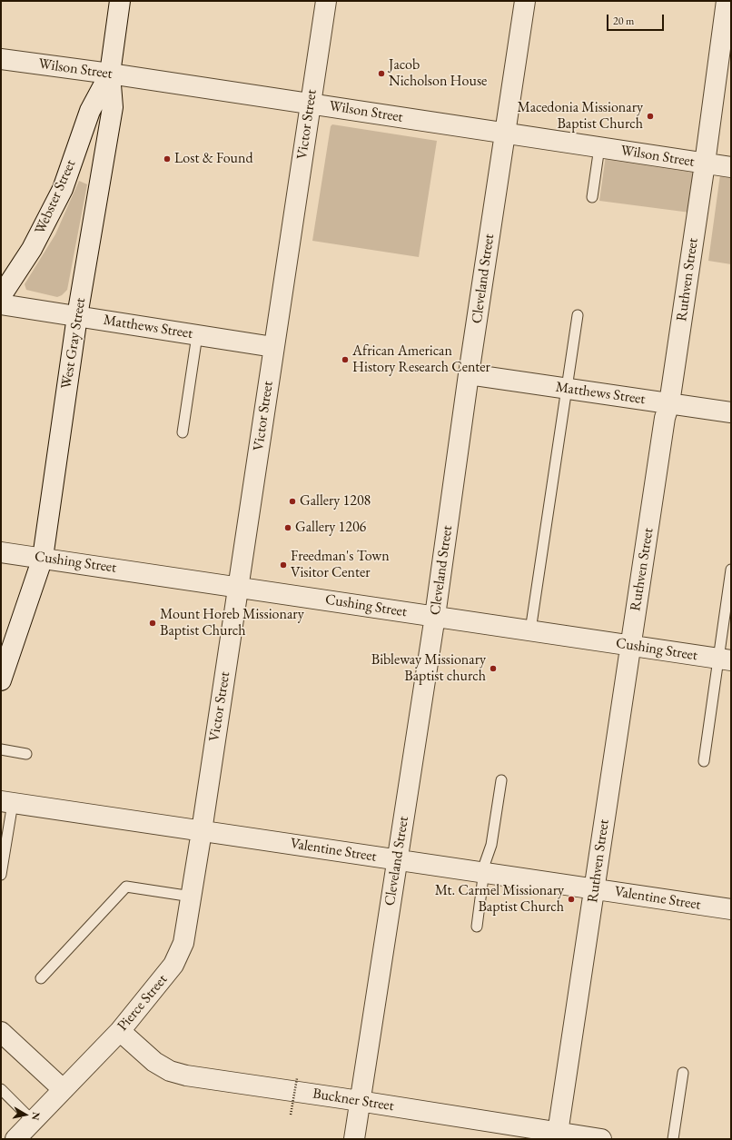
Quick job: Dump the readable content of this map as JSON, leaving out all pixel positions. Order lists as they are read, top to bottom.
{
  "streets": {
    "street": [
      "Wilson Street",
      "Victor Street",
      "Webster Street",
      "Cleveland Street",
      "Ruthven Street",
      "Matthews Street",
      "West Gray Street",
      "Cushing Street",
      "Valentine Street",
      "Pierce Street",
      "Buckner Street"
    ]
  },
  "crossings": [
    ["Wilson Street", "Victor Street"],
    ["Wilson Street", "Webster Street"],
    ["Wilson Street", "Cleveland Street"],
    ["Wilson Street", "Ruthven Street"],
    ["Wilson Street", "West Gray Street"],
    ["Victor Street", "Matthews Street"],
    ["Victor Street", "Cushing Street"],
    ["Victor Street", "Valentine Street"],
    ["Victor Street", "Pierce Street"],
    ["Webster Street", "West Gray Street"],
    ["Cleveland Street", "Matthews Street"],
    ["Cleveland Street", "Cushing Street"],
    ["Cleveland Street", "Valentine Street"],
    ["Cleveland Street", "Buckner Street"],
    ["Ruthven Street", "Matthews Street"],
    ["Ruthven Street", "Cushing Street"],
    ["Ruthven Street", "Valentine Street"],
    ["Ruthven Street", "Buckner Street"],
    ["Matthews Street", "West Gray Street"],
    ["West Gray Street", "Cushing Street"],
    ["Valentine Street", "Pierce Street"],
    ["Pierce Street", "Buckner Street"]
  ],
  "places": [
    "Jacob Nicholson House",
    "Macedonia Missionary Baptist Church",
    "Lost & Found",
    "African American History Research Center",
    "Gallery 1208",
    "Gallery 1206",
    "Freedman's Town Visitor Center",
    "Mount Horeb Missionary Baptist Church",
    "Bibleway Missionary Baptist church",
    "Mt. Carmel Missionary Baptist Church"
  ],
  "scale_bar": "20 m",
  "north": "right"
}
